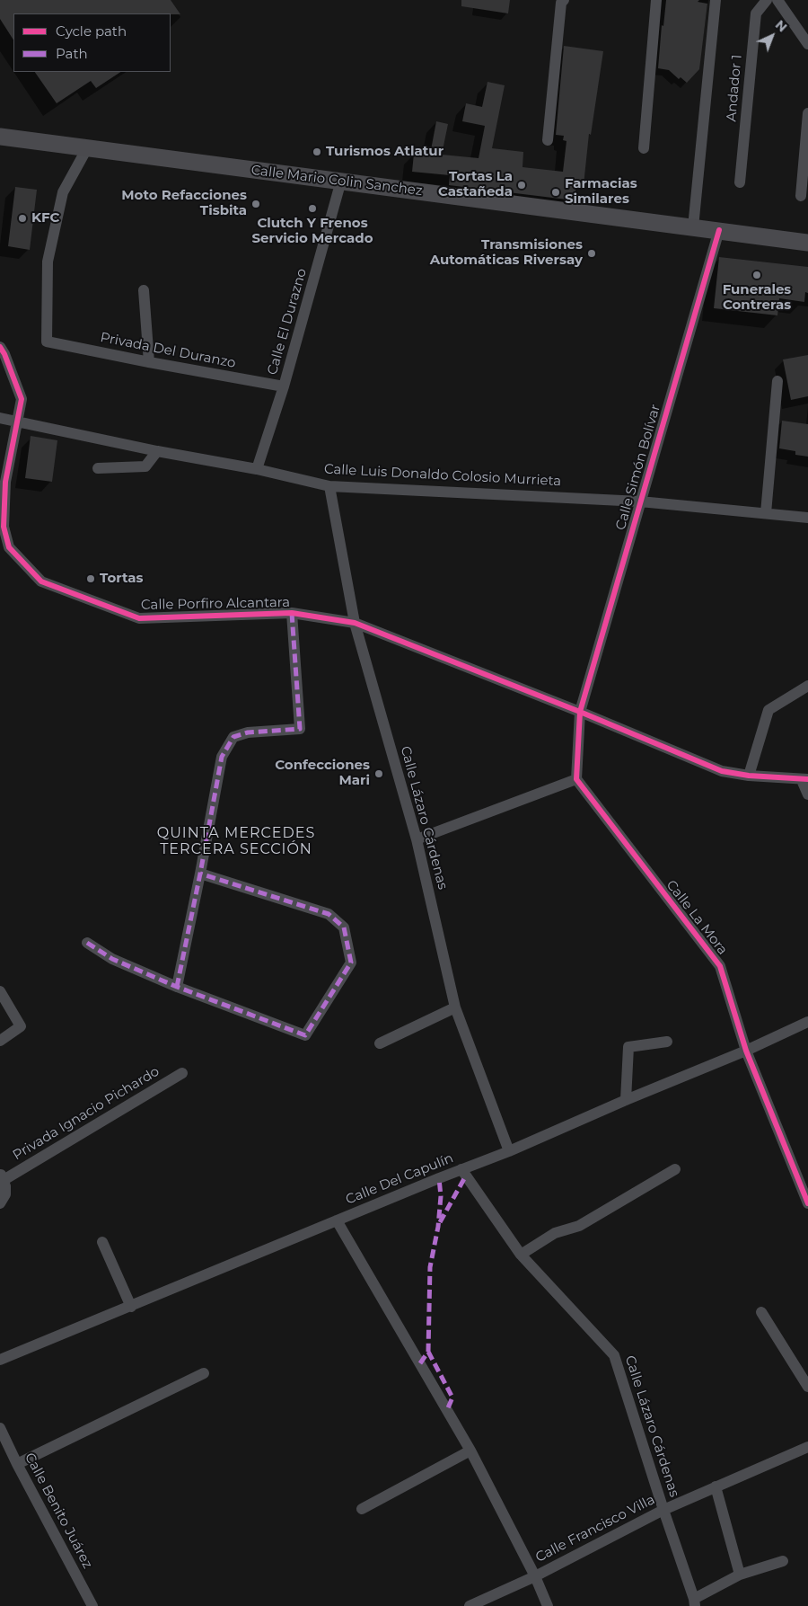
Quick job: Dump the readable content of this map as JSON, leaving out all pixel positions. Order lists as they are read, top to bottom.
{
  "streets": {
    "main road": ["Calle Mario Colin Sanchez"],
    "street": [
      "Andador 1",
      "Calle El Durazno",
      "Privada Del Duranzo",
      "Calle Simón Bolívar",
      "Calle Luis Donaldo Colosio Murrieta",
      "Calle Porfiro Alcantara",
      "Calle Lázaro Cárdenas",
      "Calle La Mora",
      "Privada Ignacio Pichardo",
      "Calle Del Capulín",
      "Calle Benito Juárez",
      "Calle Francisco Villa"
    ]
  },
  "crossings": [
    ["Calle Mario Colin Sanchez", "Calle El Durazno"],
    ["Calle Mario Colin Sanchez", "Privada Del Duranzo"],
    ["Calle Mario Colin Sanchez", "Calle Simón Bolívar"],
    ["Calle El Durazno", "Privada Del Duranzo"],
    ["Calle El Durazno", "Calle Luis Donaldo Colosio Murrieta"],
    ["Calle Simón Bolívar", "Calle Luis Donaldo Colosio Murrieta"],
    ["Calle Simón Bolívar", "Calle Porfiro Alcantara"],
    ["Calle Luis Donaldo Colosio Murrieta", "Calle Porfiro Alcantara"],
    ["Calle Luis Donaldo Colosio Murrieta", "Calle Lázaro Cárdenas"],
    ["Calle Porfiro Alcantara", "Calle Lázaro Cárdenas"],
    ["Calle Lázaro Cárdenas", "Calle Del Capulín"],
    ["Calle Lázaro Cárdenas", "Calle Francisco Villa"],
    ["Calle La Mora", "Calle Del Capulín"]
  ],
  "districts": ["QUINTA MERCEDES TERCERA SECCIÓN"],
  "places": [
    "Turismos Atlatur",
    "Tortas La Castañeda",
    "Farmacias Similares",
    "Moto Refacciones Tisbita",
    "Clutch Y Frenos Servicio Mercado",
    "KFC",
    "Transmisiones Automáticas Riversay",
    "Funerales Contreras",
    "Tortas",
    "Confecciones Mari"
  ],
  "legend": ["Cycle path", "Path"],
  "north": "top right"
}
